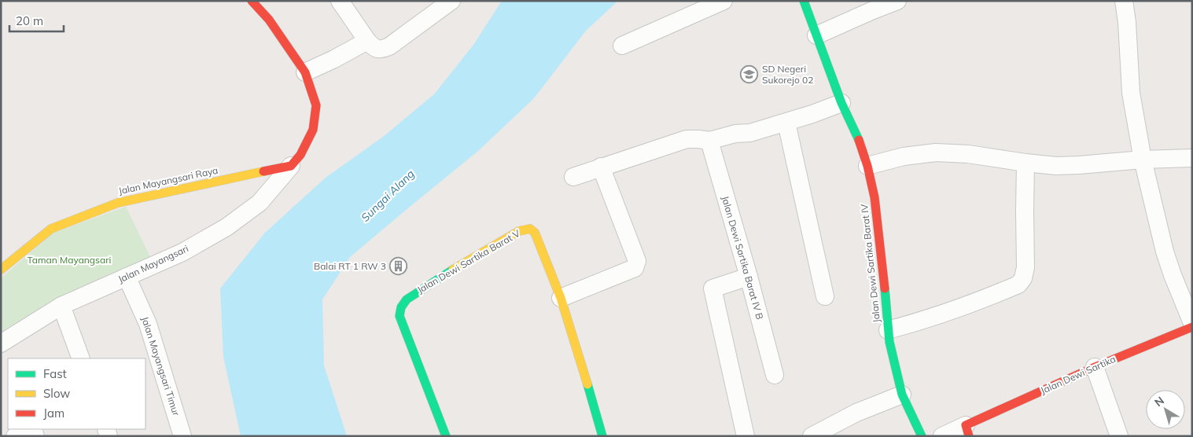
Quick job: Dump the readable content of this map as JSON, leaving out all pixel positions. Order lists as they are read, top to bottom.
{
  "streets": {
    "street": [
      "Jalan Mayangsari Raya",
      "Jalan Dewi Sartika Barat IV B",
      "Jalan Dewi Sartika Barat V",
      "Jalan Dewi Sartika Barat IV",
      "Jalan Mayangsari",
      "Jalan Mayangsari Timur",
      "Jalan Dewi Sartika"
    ]
  },
  "crossings": [
    ["Jalan Mayangsari Raya", "Jalan Mayangsari"],
    ["Jalan Mayangsari", "Jalan Mayangsari Timur"]
  ],
  "water": ["Sungai Alang"],
  "parks": ["Taman Mayangsari"],
  "places": {
    "school or university": ["SD Negeri Sukorejo 02"],
    "building": ["Balai RT 1 RW 3"]
  },
  "legend": ["Fast", "Slow", "Jam"],
  "scale_bar": "20 m",
  "north": "top left"
}
